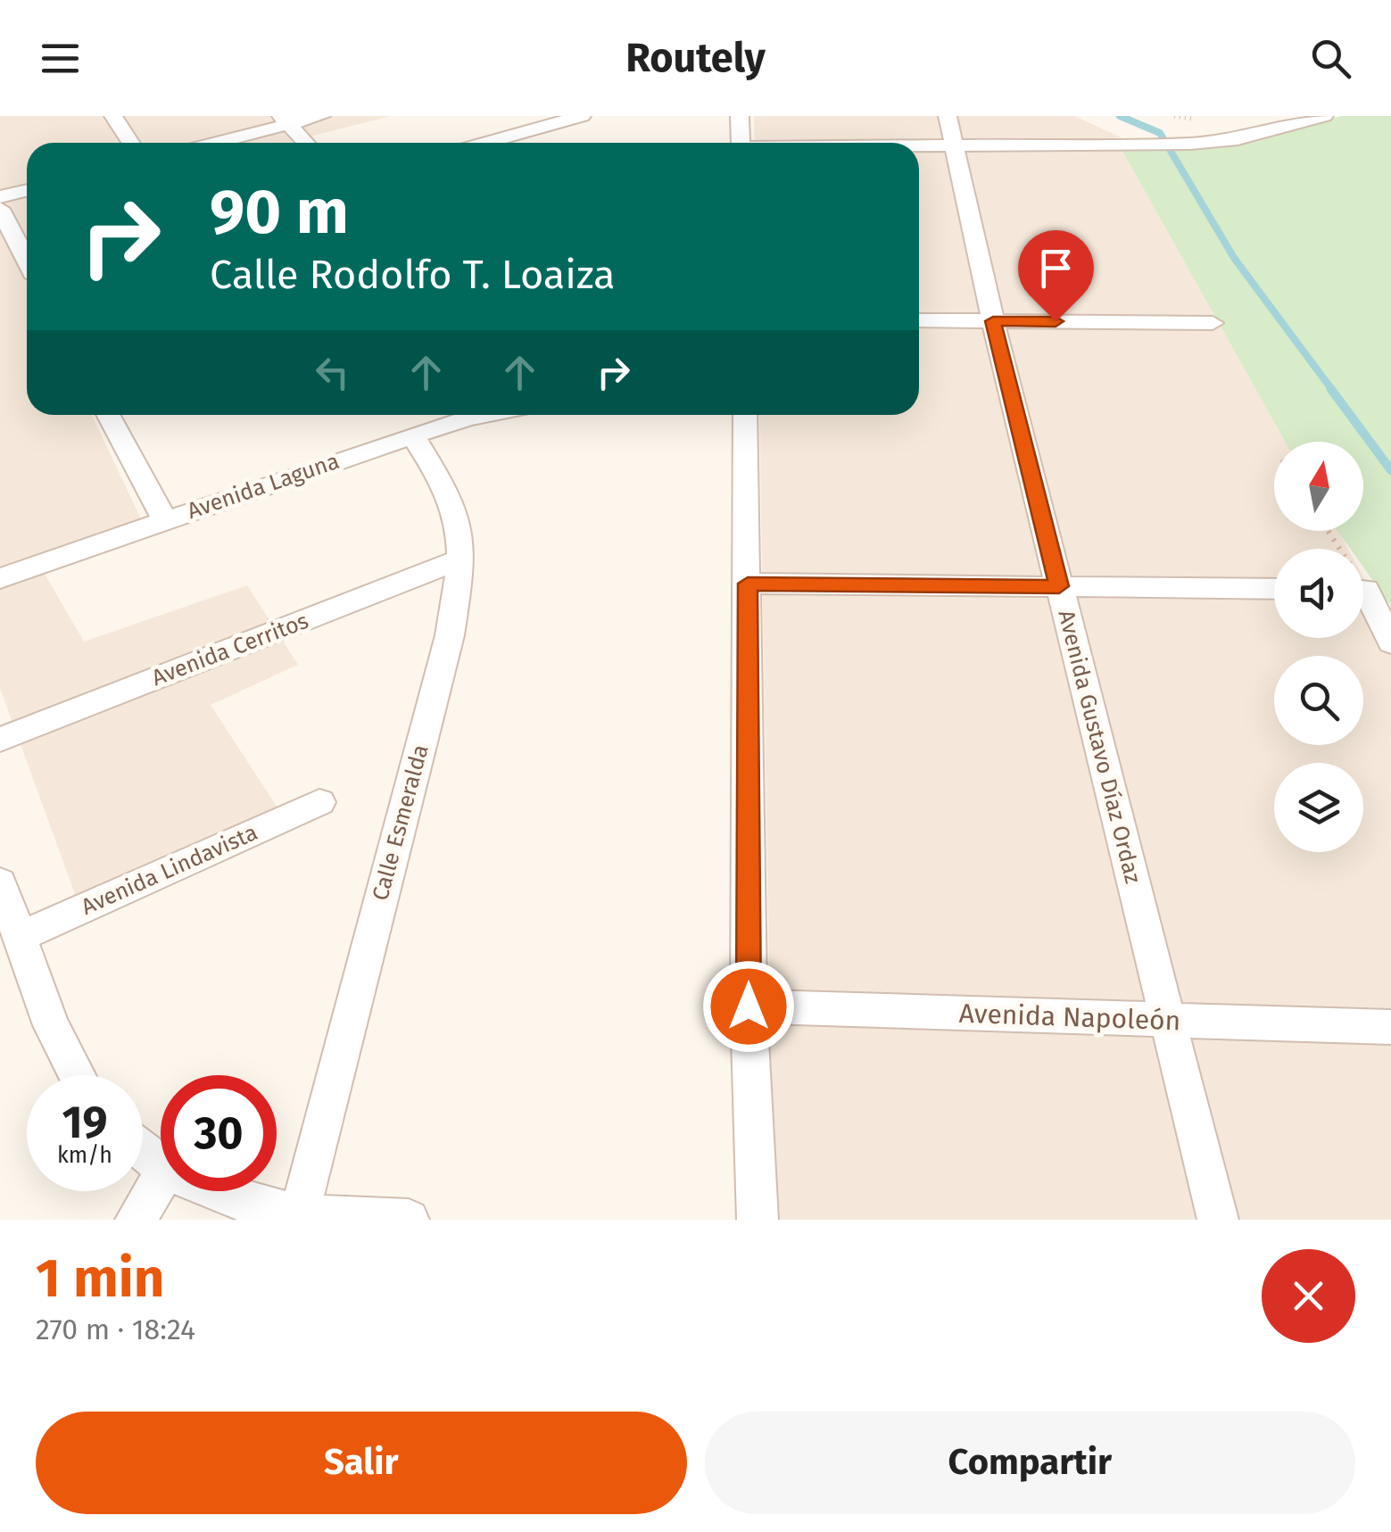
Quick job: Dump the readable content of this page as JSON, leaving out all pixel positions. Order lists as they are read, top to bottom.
{
  "streets": {
    "street": [
      "Avenida Laguna",
      "Avenida Cerritos",
      "Avenida Gustavo Díaz Ordaz",
      "Calle Esmeralda",
      "Avenida Lindavista",
      "Avenida Napoleón"
    ]
  },
  "crossings": [
    ["Avenida Laguna", "Calle Esmeralda"],
    ["Avenida Cerritos", "Calle Esmeralda"],
    ["Avenida Gustavo Díaz Ordaz", "Avenida Napoleón"]
  ],
  "north": "top",
  "page": {
    "header": "Routely",
    "turn": ["90 m", "Calle Rodolfo T. Loaiza"],
    "speed": "19 km/h",
    "limit": "30",
    "heading": ["1 min", "270 m · 18:24"],
    "buttons": ["Salir", "Compartir"]
  }
}
